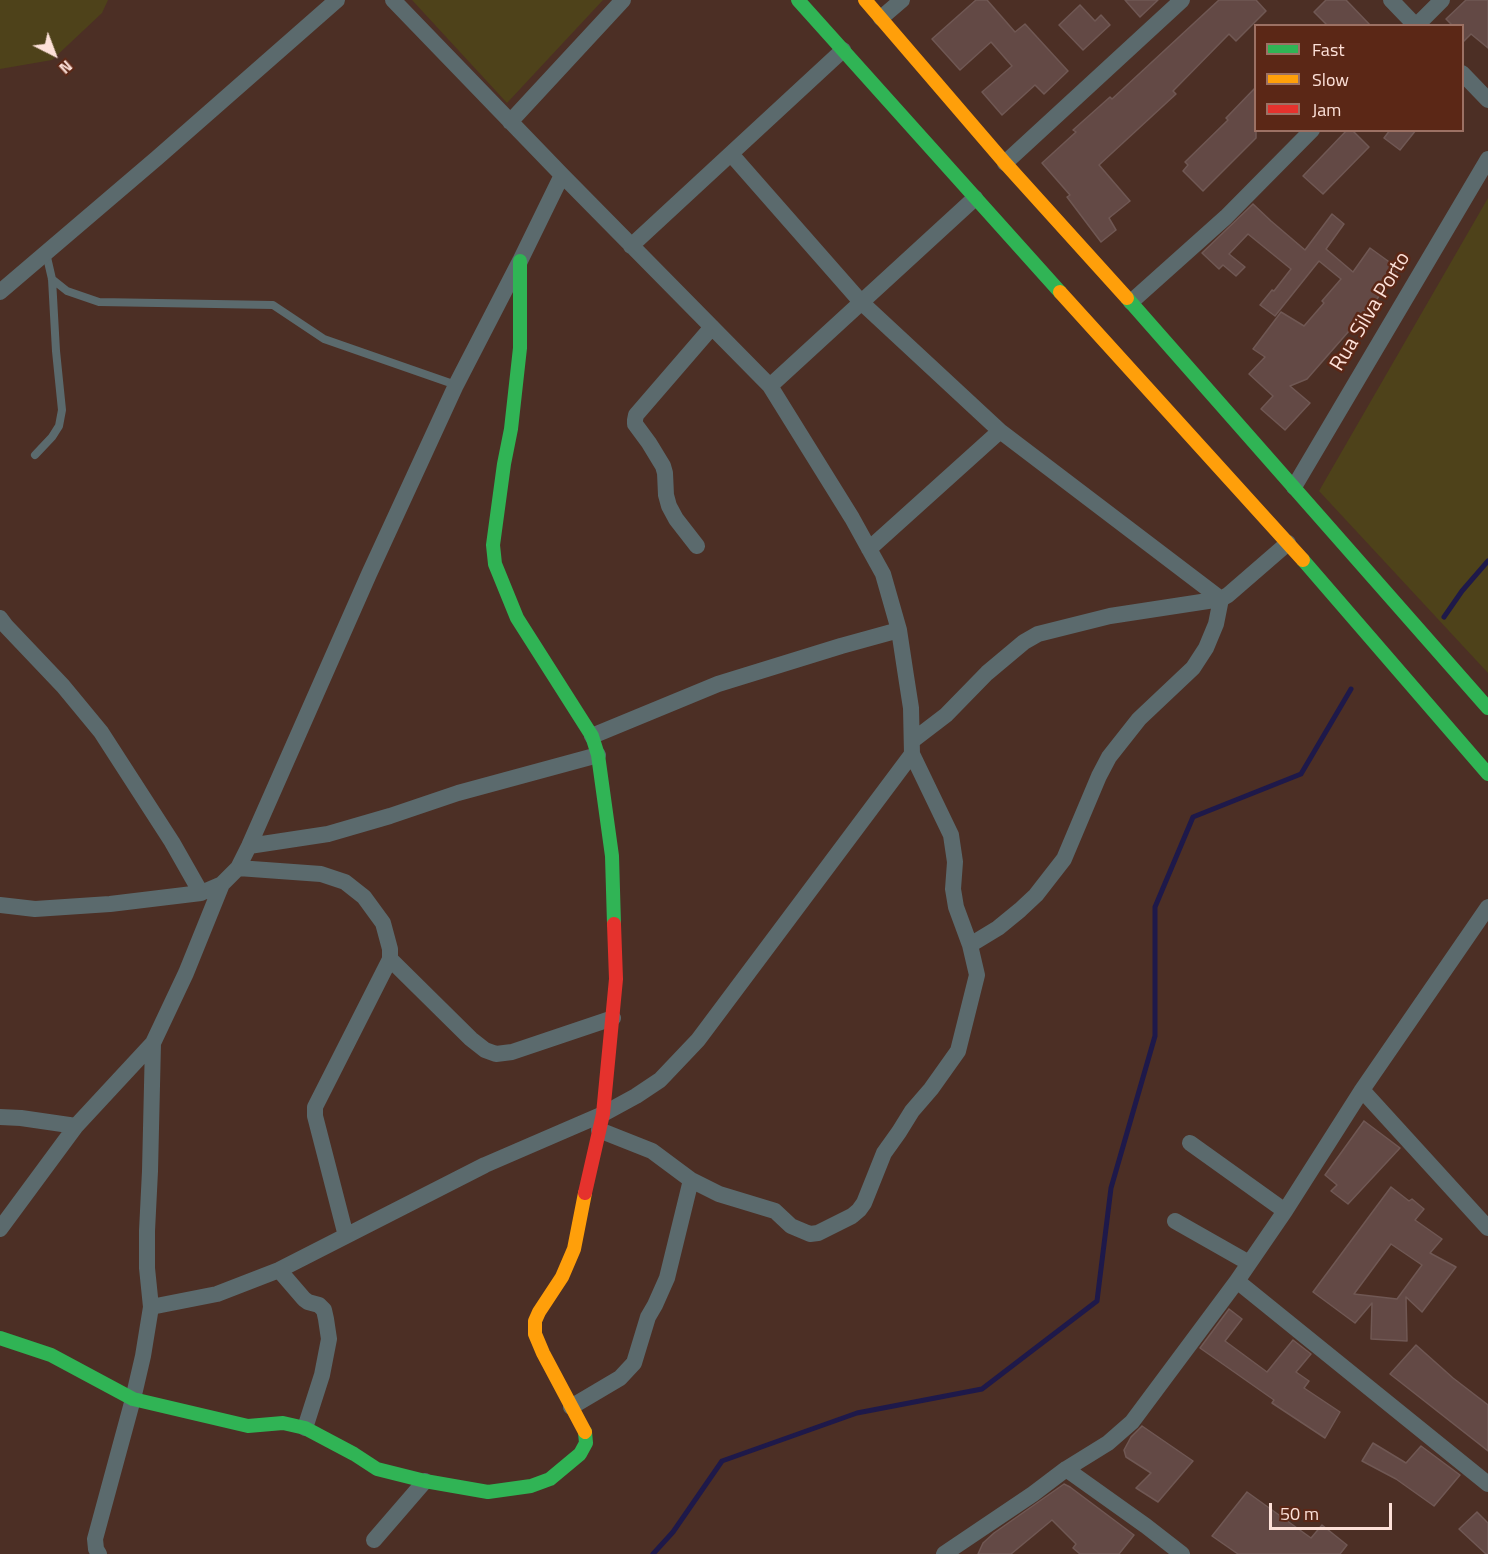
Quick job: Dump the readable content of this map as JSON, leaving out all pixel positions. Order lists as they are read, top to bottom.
{
  "streets": {
    "street": ["Rua Silva Porto"]
  },
  "legend": ["Fast", "Slow", "Jam"],
  "scale_bar": "50 m",
  "north": "bottom right"
}
